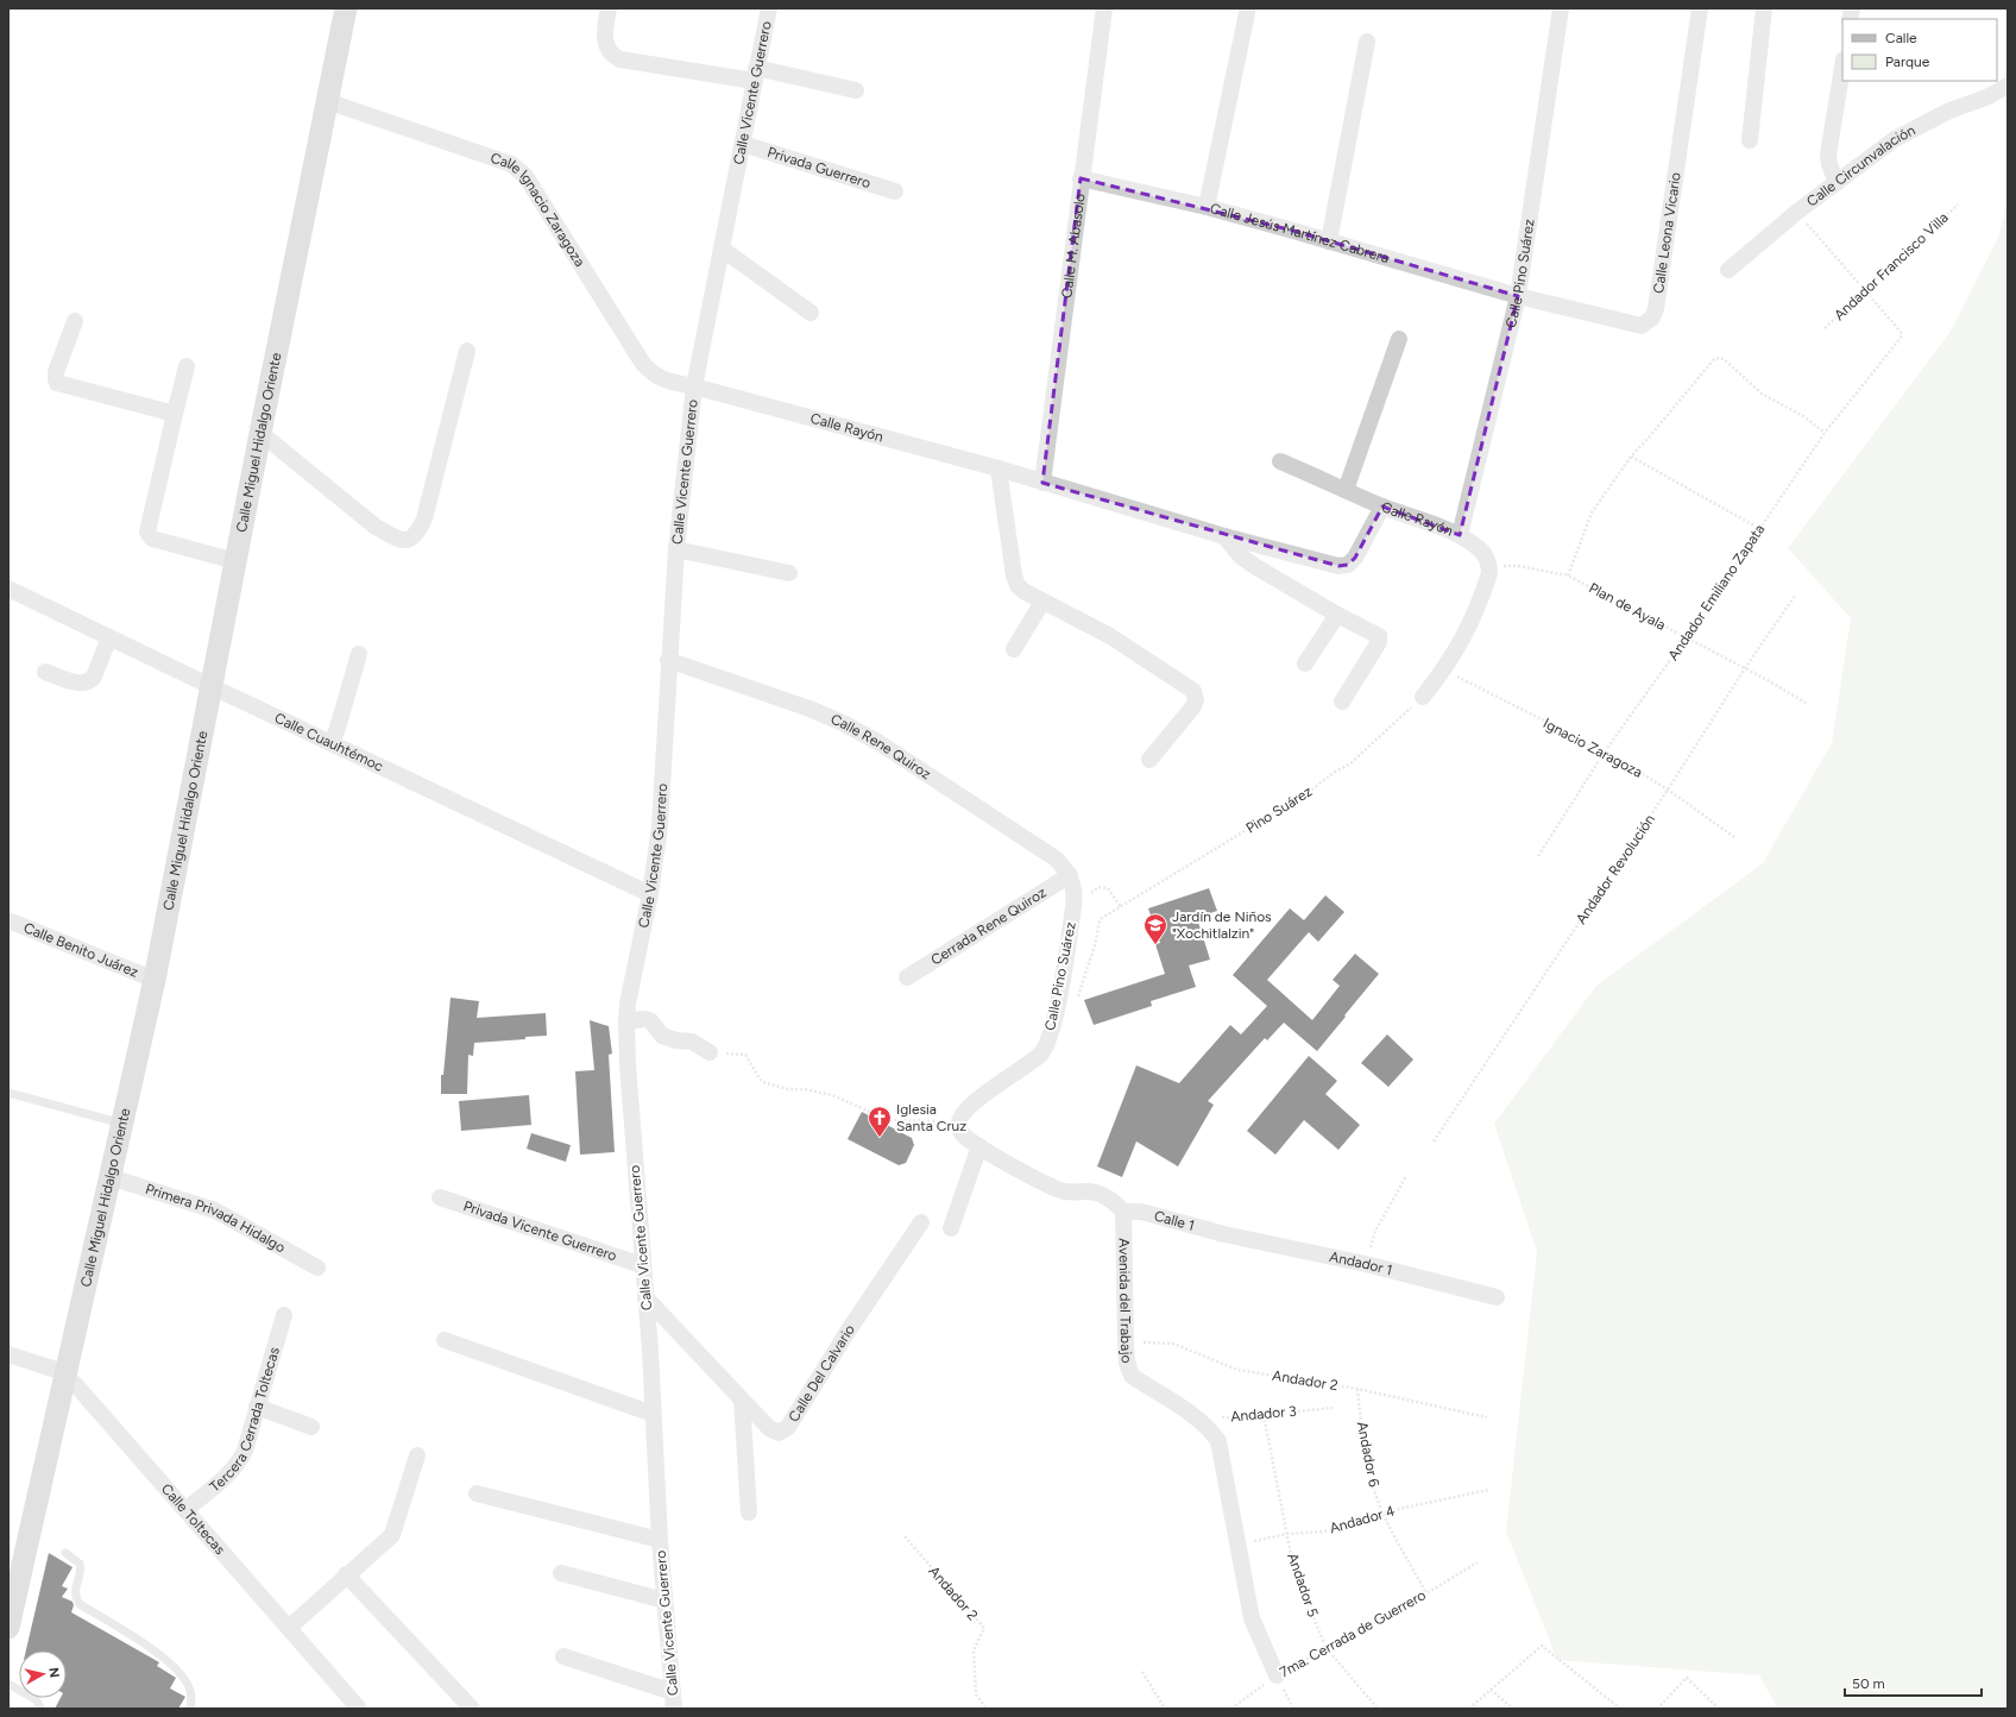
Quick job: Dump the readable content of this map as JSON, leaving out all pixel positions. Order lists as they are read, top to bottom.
{
  "streets": {
    "street": [
      "Calle Vicente Guerrero",
      "Calle Circunvalación",
      "Privada Guerrero",
      "Calle Ignacio Zaragoza",
      "Calle Leona Vicario",
      "Calle Jesús Martínez Cabrera",
      "Calle M. Abasolo",
      "Calle Pino Suárez",
      "Calle Rayón",
      "Calle Miguel Hidalgo Oriente",
      "Calle Cuauhtémoc",
      "Calle Rene Quiroz",
      "Cerrada Rene Quiroz",
      "Calle Benito Juárez",
      "Primera Privada Hidalgo",
      "Calle 1",
      "Privada Vicente Guerrero",
      "Andador 1",
      "Avenida del Trabajo",
      "Calle Del Calvario",
      "Tercera Cerrada Toltecas",
      "Calle Toltecas"
    ],
    "path": [
      "Andador Francisco Villa",
      "Andador Emiliano Zapata",
      "Plan de Ayala",
      "Ignacio Zaragoza",
      "Pino Suárez",
      "Andador Revolución",
      "Andador 2",
      "Andador 3",
      "Andador 6",
      "Andador 4",
      "Andador 5",
      "7ma. Cerrada de Guerrero"
    ]
  },
  "crossings": [
    ["Calle Vicente Guerrero", "Privada Guerrero"],
    ["Calle Vicente Guerrero", "Calle Ignacio Zaragoza"],
    ["Calle Vicente Guerrero", "Calle Rayón"],
    ["Calle Vicente Guerrero", "Calle Cuauhtémoc"],
    ["Calle Vicente Guerrero", "Calle Rene Quiroz"],
    ["Calle Vicente Guerrero", "Privada Vicente Guerrero"],
    ["Calle Vicente Guerrero", "Calle Del Calvario"],
    ["Calle Ignacio Zaragoza", "Calle Rayón"],
    ["Calle Ignacio Zaragoza", "Calle Miguel Hidalgo Oriente"],
    ["Calle Leona Vicario", "Calle Jesús Martínez Cabrera"],
    ["Calle Leona Vicario", "Calle Pino Suárez"],
    ["Calle Jesús Martínez Cabrera", "Calle M. Abasolo"],
    ["Calle Jesús Martínez Cabrera", "Calle Pino Suárez"],
    ["Calle M. Abasolo", "Calle Rayón"],
    ["Andador Francisco Villa", "Andador Emiliano Zapata"],
    ["Calle Pino Suárez", "Calle Rayón"],
    ["Calle Pino Suárez", "Calle Rene Quiroz"],
    ["Calle Pino Suárez", "Cerrada Rene Quiroz"],
    ["Calle Rayón", "Plan de Ayala"],
    ["Calle Miguel Hidalgo Oriente", "Calle Cuauhtémoc"],
    ["Calle Miguel Hidalgo Oriente", "Calle Benito Juárez"],
    ["Calle Miguel Hidalgo Oriente", "Primera Privada Hidalgo"],
    ["Calle Miguel Hidalgo Oriente", "Calle Toltecas"],
    ["Andador Emiliano Zapata", "Plan de Ayala"],
    ["Andador Emiliano Zapata", "Ignacio Zaragoza"],
    ["Plan de Ayala", "Andador Revolución"],
    ["Calle Rene Quiroz", "Cerrada Rene Quiroz"],
    ["Ignacio Zaragoza", "Andador Revolución"],
    ["Calle 1", "Andador 1"],
    ["Calle 1", "Avenida del Trabajo"],
    ["Avenida del Trabajo", "Andador 2"],
    ["Avenida del Trabajo", "Andador 3"],
    ["Avenida del Trabajo", "Andador 4"],
    ["Avenida del Trabajo", "7ma. Cerrada de Guerrero"],
    ["Andador 2", "Andador 6"],
    ["Andador 3", "Andador 5"],
    ["Tercera Cerrada Toltecas", "Calle Toltecas"],
    ["Andador 6", "Andador 4"],
    ["Andador 6", "7ma. Cerrada de Guerrero"],
    ["Andador 4", "Andador 5"],
    ["Andador 5", "7ma. Cerrada de Guerrero"]
  ],
  "places": {
    "school or university": ["Jardín de Niños \"Xochitlalzin\""],
    "church": ["Iglesia Santa Cruz"]
  },
  "legend": ["Calle", "Parque"],
  "scale_bar": "50 m",
  "north": "right"
}
